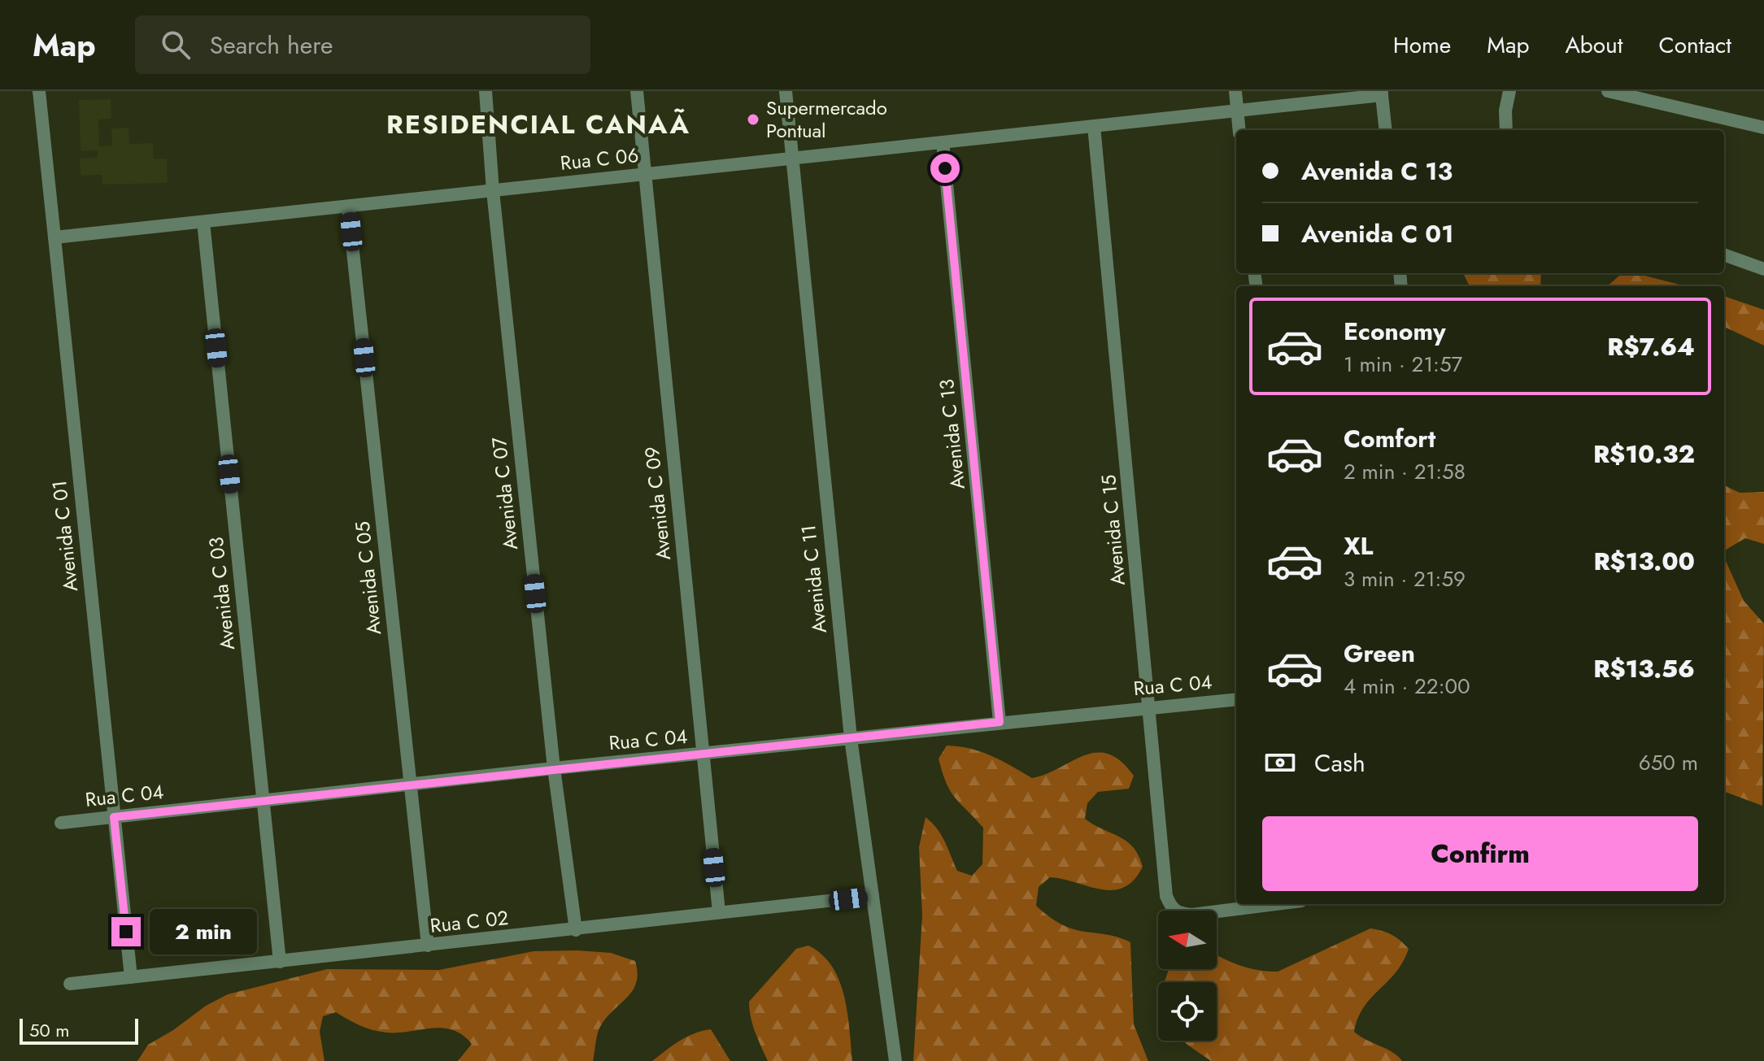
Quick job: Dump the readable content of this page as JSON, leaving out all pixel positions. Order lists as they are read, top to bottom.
{
  "streets": {
    "street": [
      "Rua C 06",
      "Avenida C 13",
      "Avenida C 07",
      "Avenida C 09",
      "Avenida C 15",
      "Avenida C 01",
      "Avenida C 05",
      "Avenida C 11",
      "Avenida C 03",
      "Rua C 04",
      "Rua C 02"
    ]
  },
  "crossings": [
    ["Rua C 06", "Avenida C 13"],
    ["Rua C 06", "Avenida C 07"],
    ["Rua C 06", "Avenida C 09"],
    ["Rua C 06", "Avenida C 15"],
    ["Rua C 06", "Avenida C 01"],
    ["Rua C 06", "Avenida C 05"],
    ["Rua C 06", "Avenida C 11"],
    ["Rua C 06", "Avenida C 03"],
    ["Avenida C 13", "Rua C 04"],
    ["Avenida C 07", "Rua C 04"],
    ["Avenida C 07", "Rua C 02"],
    ["Avenida C 09", "Rua C 04"],
    ["Avenida C 09", "Rua C 02"],
    ["Avenida C 15", "Rua C 04"],
    ["Avenida C 01", "Rua C 04"],
    ["Avenida C 01", "Rua C 02"],
    ["Avenida C 05", "Rua C 04"],
    ["Avenida C 05", "Rua C 02"],
    ["Avenida C 11", "Rua C 04"],
    ["Avenida C 11", "Rua C 02"],
    ["Avenida C 03", "Rua C 04"],
    ["Avenida C 03", "Rua C 02"]
  ],
  "districts": ["RESIDENCIAL CANAÃ"],
  "places": ["Supermercado Pontual"],
  "scale_bar": "50 m",
  "north": "left",
  "page": {
    "header": "Map",
    "search": "Search here",
    "nav": [
      "Home",
      "Map",
      "About",
      "Contact"
    ],
    "banner": ["Avenida C 13", "Avenida C 01"],
    "list": [
      {
        "name": "Economy",
        "note": "1 min · 21:57",
        "value": "R$7.64"
      },
      {
        "name": "Comfort",
        "note": "2 min · 21:58",
        "value": "R$10.32"
      },
      {
        "name": "XL",
        "note": "3 min · 21:59",
        "value": "R$13.00"
      },
      {
        "name": "Green",
        "note": "4 min · 22:00",
        "value": "R$13.56"
      }
    ],
    "pay": ["Cash", "650 m"],
    "buttons": "Confirm",
    "bubble": "2 min",
    "scale": "50 m"
  }
}
